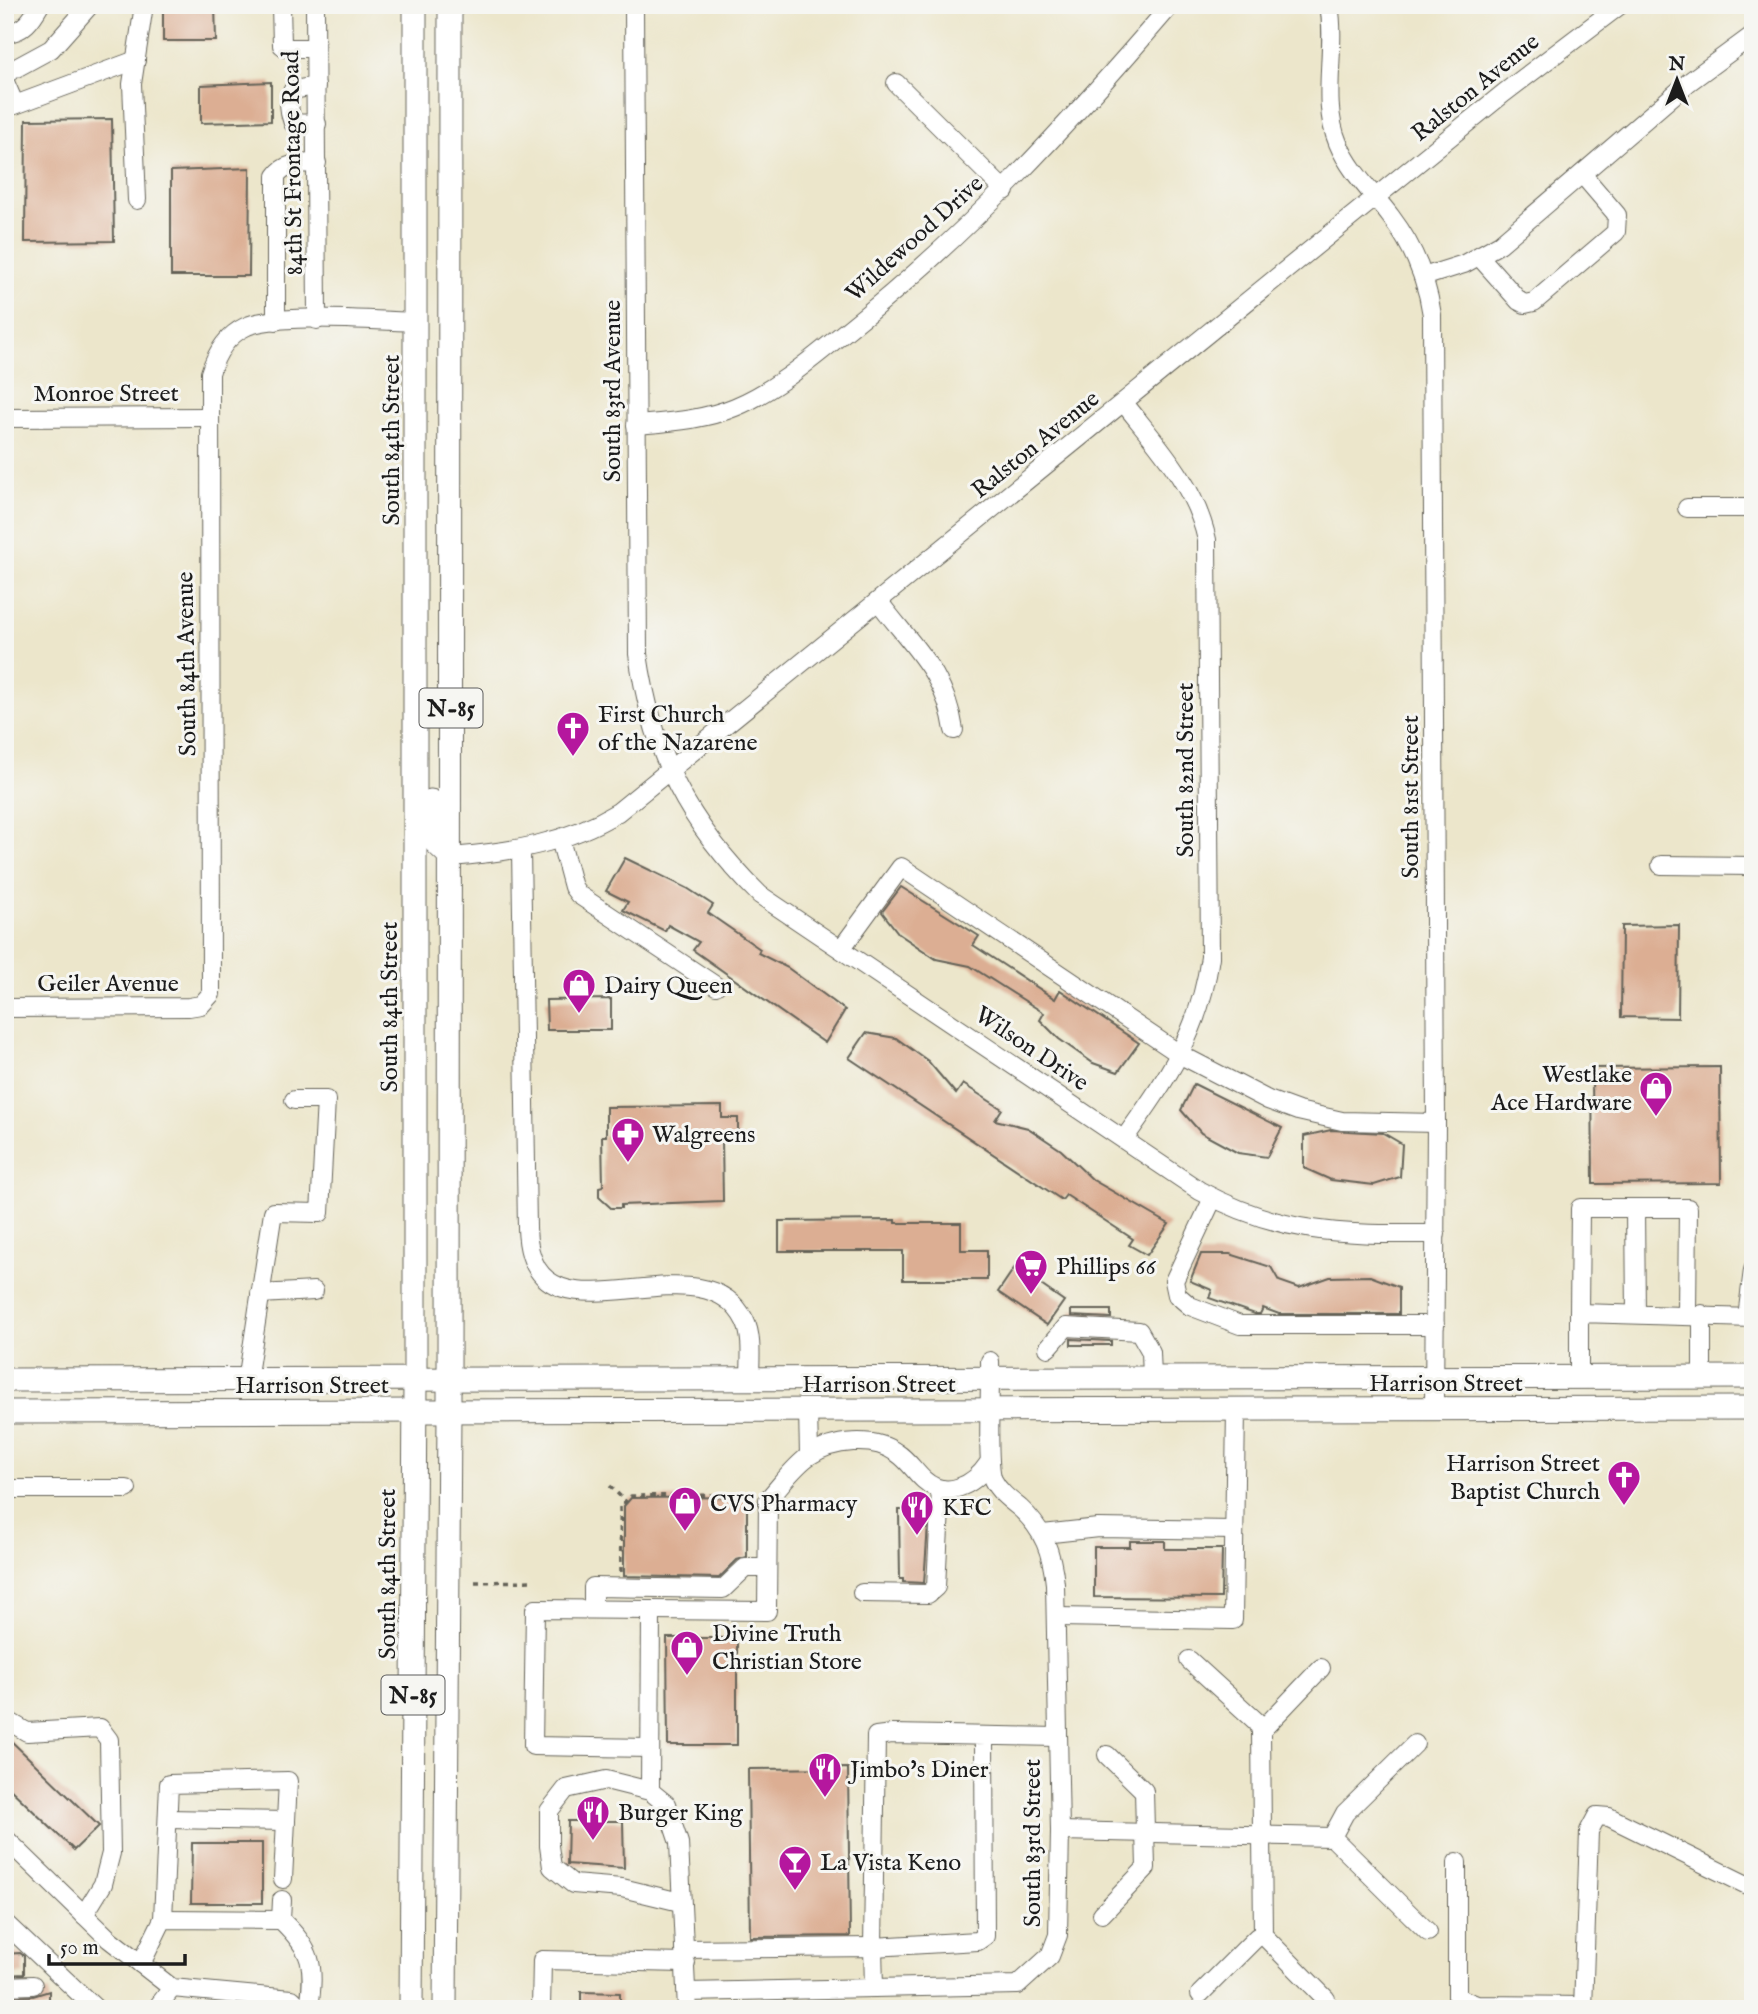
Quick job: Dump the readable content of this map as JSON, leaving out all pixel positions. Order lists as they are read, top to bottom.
{
  "streets": {
    "main road": ["South 84th Street", "N-85", "Harrison Street"],
    "street": [
      "Ralston Avenue",
      "84th St Frontage Road",
      "Wildewood Drive",
      "South 83rd Avenue",
      "Monroe Street",
      "South 84th Avenue",
      "South 82nd Street",
      "South 81st Street",
      "Geiler Avenue",
      "Wilson Drive",
      "South 83rd Street"
    ]
  },
  "crossings": [
    ["Ralston Avenue", "South 83rd Avenue"],
    ["Ralston Avenue", "N-85"],
    ["Ralston Avenue", "South 82nd Street"],
    ["Ralston Avenue", "South 81st Street"],
    ["Ralston Avenue", "Wilson Drive"],
    ["Wildewood Drive", "South 83rd Avenue"],
    ["South 83rd Avenue", "Wilson Drive"],
    ["Monroe Street", "South 84th Avenue"],
    ["South 84th Street", "Harrison Street"],
    ["South 84th Avenue", "Geiler Avenue"],
    ["N-85", "Harrison Street"],
    ["South 82nd Street", "Wilson Drive"],
    ["South 81st Street", "Wilson Drive"],
    ["South 81st Street", "Harrison Street"]
  ],
  "places": {
    "church": ["First Church of the Nazarene", "Harrison Street Baptist Church"],
    "shop": [
      "Dairy Queen",
      "Westlake Ace Hardware",
      "CVS Pharmacy",
      "Divine Truth Christian Store"
    ],
    "pharmacy": ["Walgreens"],
    "supermarket": ["Phillips 66"],
    "restaurant": ["KFC", "Jimbo's Diner", "Burger King"],
    "bar": ["La Vista Keno"]
  },
  "scale_bar": "50 m",
  "north": "top"
}
